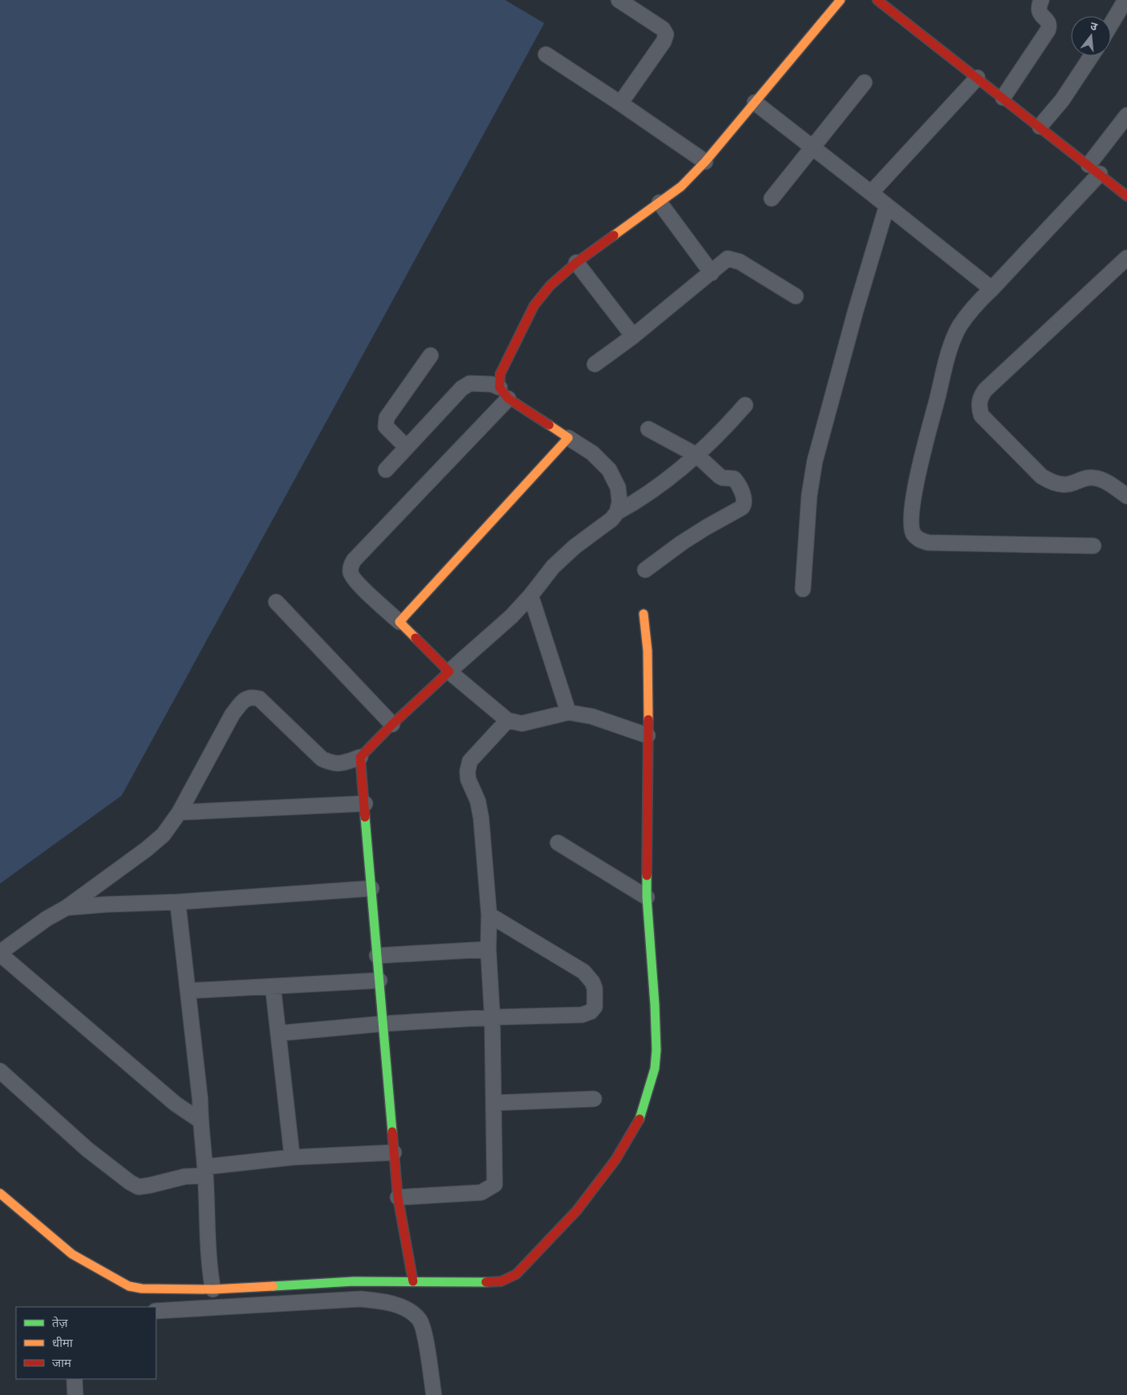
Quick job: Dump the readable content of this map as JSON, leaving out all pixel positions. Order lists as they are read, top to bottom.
{
  "legend": ["तेज़", "धीमा", "जाम"],
  "north": "top"
}
